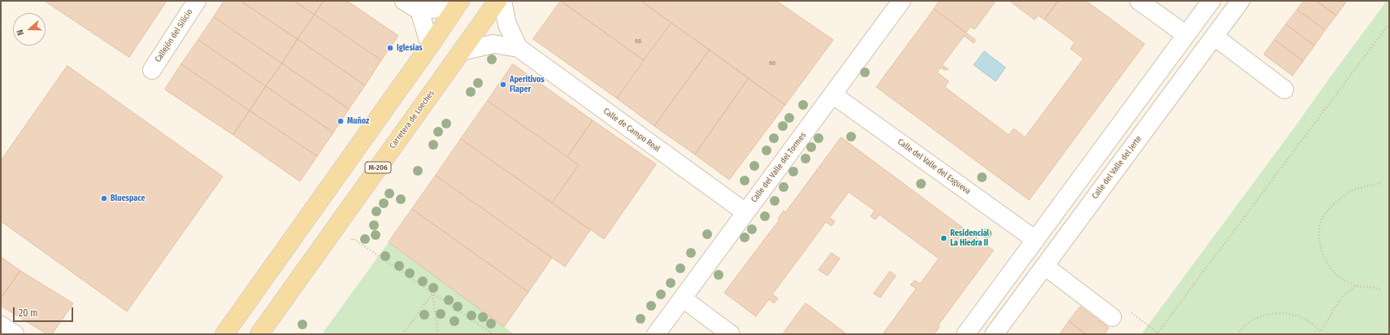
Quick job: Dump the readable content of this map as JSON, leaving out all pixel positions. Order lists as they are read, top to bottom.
{
  "streets": {
    "main road": ["Carretera de Loeches", "M-206"],
    "street": [
      "Callejón del Silicio",
      "Calle de Campo Real",
      "Calle del Valle del Esgueva",
      "Calle del Valle del Tormes",
      "Calle del Valle del Jerte"
    ]
  },
  "crossings": [
    ["Carretera de Loeches", "Calle de Campo Real"],
    ["Calle de Campo Real", "Calle del Valle del Tormes"],
    ["Calle del Valle del Esgueva", "Calle del Valle del Tormes"]
  ],
  "places": [
    "Iglesias",
    "Aperitivos Flaper",
    "Muñoz",
    "Bluespace",
    "Residencial La Hiedra II"
  ],
  "house_numbers": ["86", "88"],
  "scale_bar": "20 m",
  "north": "left"
}
